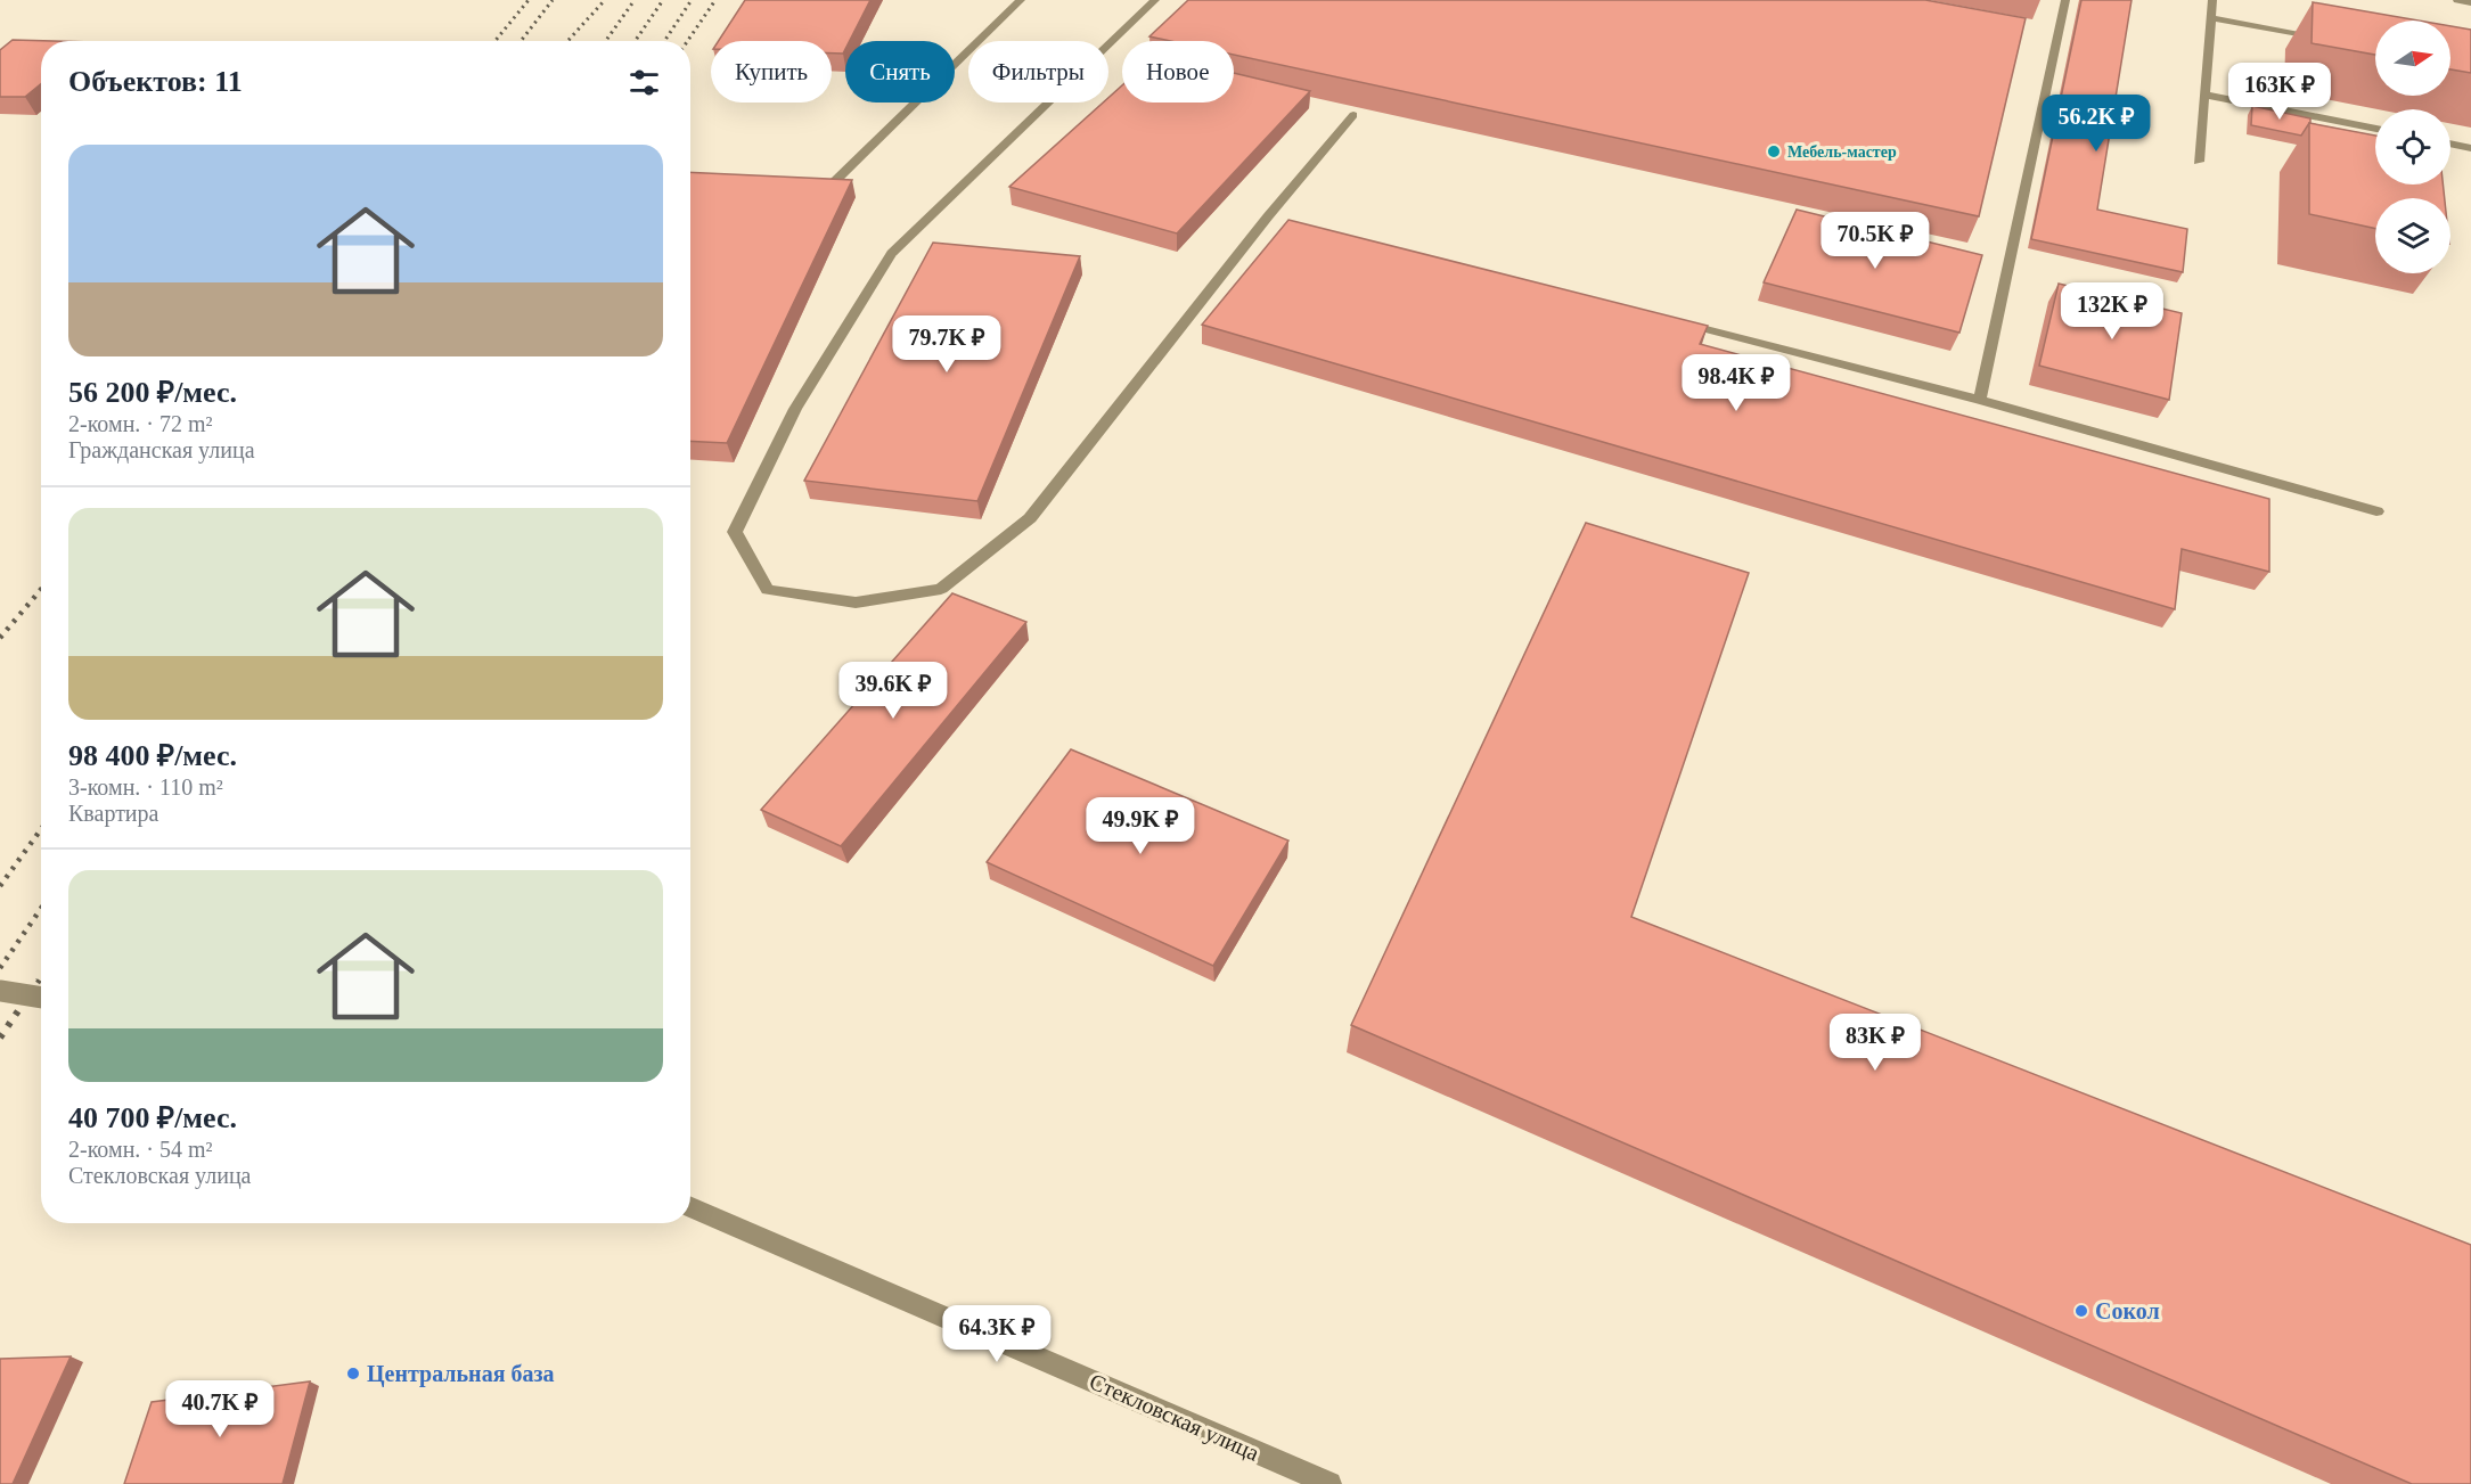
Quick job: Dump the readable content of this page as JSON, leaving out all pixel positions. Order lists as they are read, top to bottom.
{
  "streets": {
    "street": ["Стекловская улица"]
  },
  "places": ["Мебель-мастер", "Сокол", "Центральная база"],
  "north": "right",
  "page": {
    "chip": [
      "Купить",
      "Снять",
      "Фильтры",
      "Новое"
    ],
    "heading": "Объектов: 11",
    "price": [
      "163K ₽",
      "56.2K ₽",
      "70.5K ₽",
      "132K ₽",
      "79.7K ₽",
      "98.4K ₽",
      "39.6K ₽",
      "49.9K ₽",
      "83K ₽",
      "64.3K ₽",
      "40.7K ₽"
    ],
    "list": [
      {
        "name": "56 200 ₽/мес.",
        "note": "2-комн. · 72 m² · Гражданская улица"
      },
      {
        "name": "98 400 ₽/мес.",
        "note": "3-комн. · 110 m² · Квартира"
      },
      {
        "name": "40 700 ₽/мес.",
        "note": "2-комн. · 54 m² · Стекловская улица"
      }
    ]
  }
}
